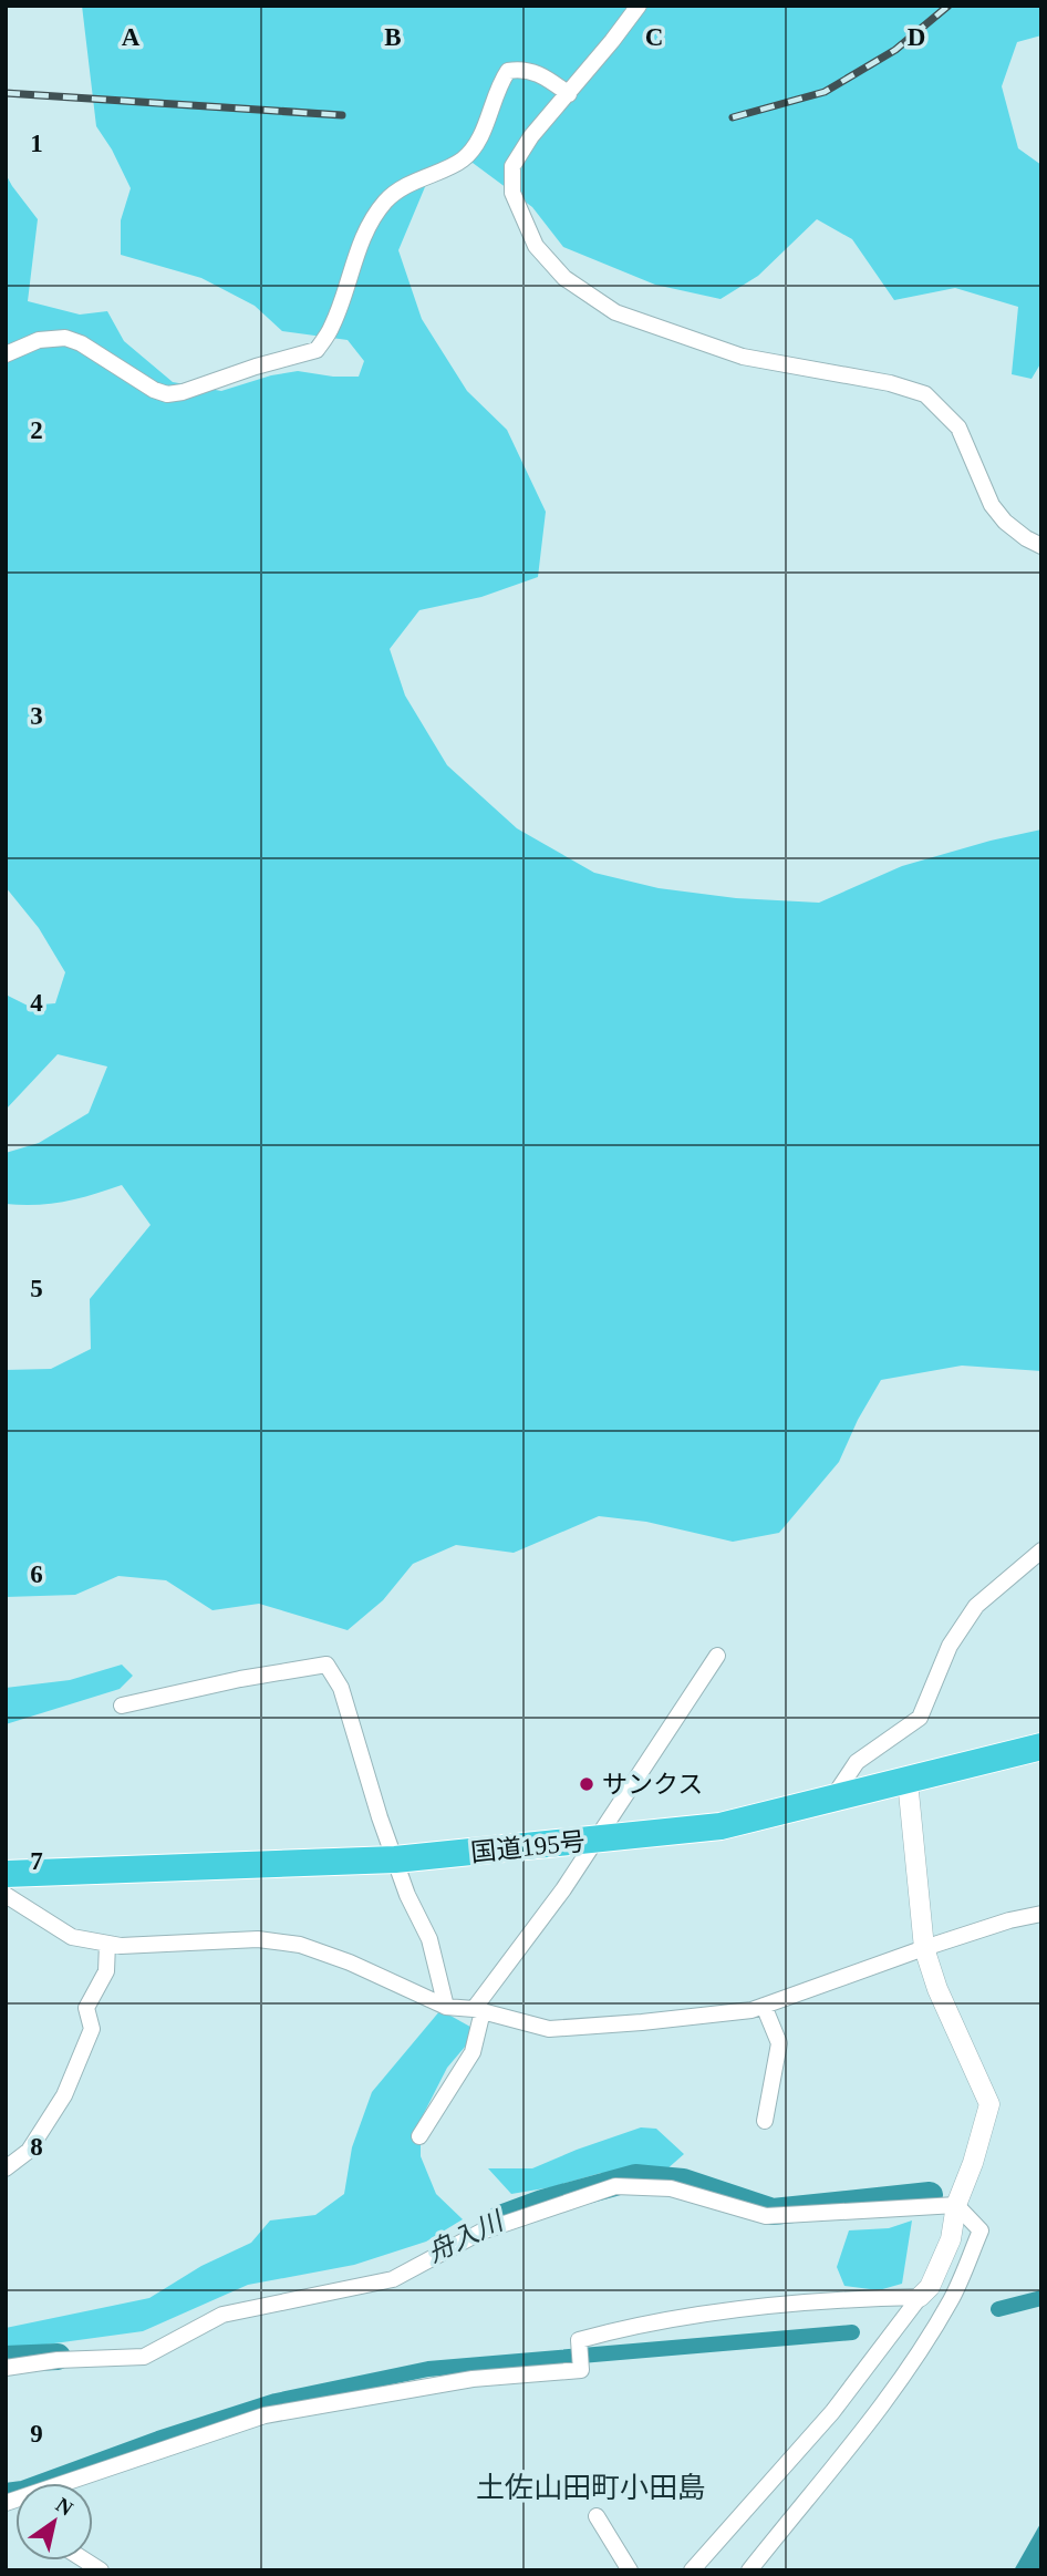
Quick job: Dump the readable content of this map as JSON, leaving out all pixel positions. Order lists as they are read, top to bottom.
{
  "streets": {
    "highway": ["国道195号"]
  },
  "districts": ["土佐山田町小田島"],
  "water": ["舟入川"],
  "places": ["サンクス"],
  "north": "top right",
  "grid": {
    "columns": [
      "A",
      "B",
      "C",
      "D"
    ],
    "rows": [
      "1",
      "2",
      "3",
      "4",
      "5",
      "6",
      "7",
      "8",
      "9"
    ]
  }
}
